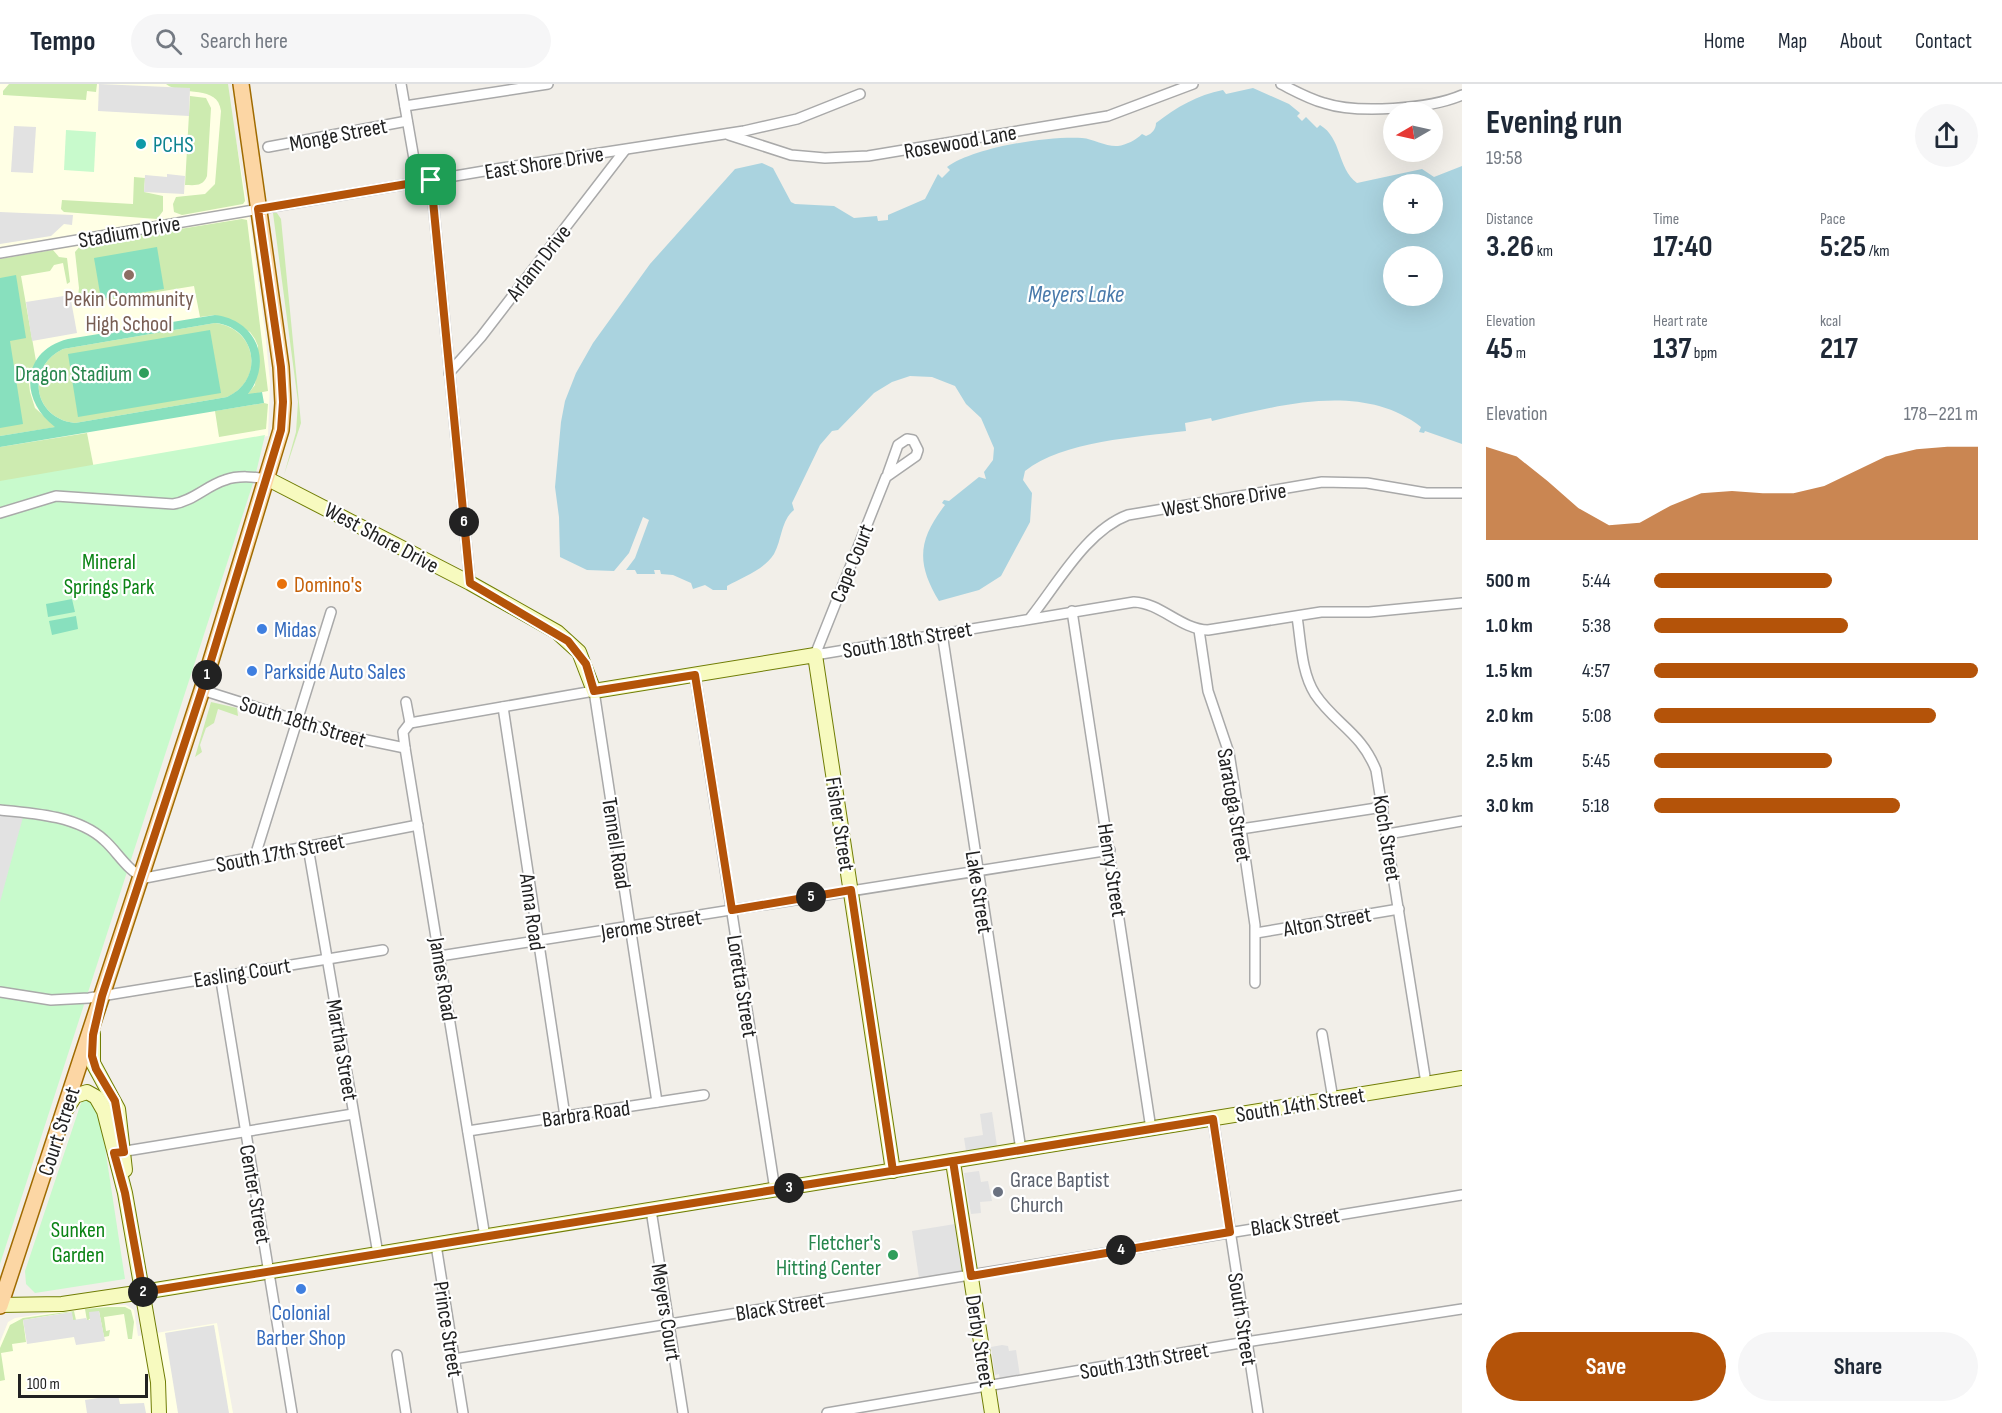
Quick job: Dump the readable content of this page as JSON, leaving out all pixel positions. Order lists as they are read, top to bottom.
{
  "streets": {
    "main road": [
      "West Shore Drive",
      "South 18th Street",
      "Fisher Street",
      "South 14th Street",
      "Court Street",
      "Derby Street"
    ],
    "street": [
      "Monge Street",
      "Rosewood Lane",
      "East Shore Drive",
      "Stadium Drive",
      "Arlann Drive",
      "Cape Court",
      "Saratoga Street",
      "Koch Street",
      "Tennell Road",
      "South 17th Street",
      "Henry Street",
      "Lake Street",
      "Anna Road",
      "Alton Street",
      "Jerome Street",
      "Easling Court",
      "James Road",
      "Loretta Street",
      "Martha Street",
      "Barbra Road",
      "Center Street",
      "Black Street",
      "Meyers Court",
      "South Street",
      "Prince Street",
      "South 13th Street"
    ]
  },
  "crossings": [
    ["Rosewood Lane", "East Shore Drive"],
    ["East Shore Drive", "Stadium Drive"],
    ["East Shore Drive", "Arlann Drive"],
    ["East Shore Drive", "Court Street"],
    ["Stadium Drive", "Court Street"],
    ["West Shore Drive", "South 18th Street"],
    ["West Shore Drive", "Tennell Road"],
    ["West Shore Drive", "Court Street"],
    ["Cape Court", "South 18th Street"],
    ["Cape Court", "Fisher Street"],
    ["South 18th Street", "Saratoga Street"],
    ["South 18th Street", "Fisher Street"],
    ["South 18th Street", "Tennell Road"],
    ["South 18th Street", "Henry Street"],
    ["South 18th Street", "Lake Street"],
    ["South 18th Street", "Anna Road"],
    ["South 18th Street", "James Road"],
    ["South 18th Street", "Loretta Street"],
    ["South 18th Street", "Court Street"],
    ["Saratoga Street", "Alton Street"],
    ["Fisher Street", "Jerome Street"],
    ["Fisher Street", "South 14th Street"],
    ["Koch Street", "Alton Street"],
    ["Koch Street", "South 14th Street"],
    ["Tennell Road", "Jerome Street"],
    ["Tennell Road", "Barbra Road"],
    ["South 17th Street", "James Road"],
    ["South 17th Street", "Martha Street"],
    ["South 17th Street", "Court Street"],
    ["Henry Street", "Jerome Street"],
    ["Henry Street", "South 14th Street"],
    ["Lake Street", "Jerome Street"],
    ["Lake Street", "South 14th Street"],
    ["Anna Road", "Jerome Street"],
    ["Anna Road", "Barbra Road"],
    ["Jerome Street", "James Road"],
    ["Jerome Street", "Loretta Street"],
    ["Easling Court", "Martha Street"],
    ["Easling Court", "Court Street"],
    ["Easling Court", "Center Street"],
    ["James Road", "South 14th Street"],
    ["James Road", "Barbra Road"],
    ["Loretta Street", "South 14th Street"],
    ["Martha Street", "South 14th Street"],
    ["South 14th Street", "Court Street"],
    ["South 14th Street", "Center Street"],
    ["South 14th Street", "Meyers Court"],
    ["South 14th Street", "South Street"],
    ["South 14th Street", "Prince Street"],
    ["South 14th Street", "Derby Street"],
    ["Black Street", "Meyers Court"],
    ["Black Street", "South Street"],
    ["Black Street", "Prince Street"],
    ["Black Street", "Derby Street"],
    ["South Street", "South 13th Street"],
    ["Derby Street", "South 13th Street"]
  ],
  "water": ["Meyers Lake"],
  "parks": ["Mineral Springs Park", "Sunken Garden"],
  "places": [
    "PCHS",
    "Pekin Community High School",
    "Dragon Stadium",
    "Domino's",
    "Midas",
    "Parkside Auto Sales",
    "Grace Baptist Church",
    "Fletcher's Hitting Center",
    "Colonial Barber Shop"
  ],
  "scale_bar": "100 m",
  "north": "left",
  "page": {
    "header": "Tempo",
    "search": "Search here",
    "nav": [
      "Home",
      "Map",
      "About",
      "Contact"
    ],
    "heading": ["Evening run", "19:58"],
    "map_buttons": ["+", "−"],
    "stats": [
      ["Distance", "3.26 km"],
      ["Time", "17:40"],
      ["Pace", "5:25 /km"],
      ["Elevation", "45 m"],
      ["Heart rate", "137 bpm"],
      ["kcal", "217"]
    ],
    "chart": ["Elevation", "178–221 m"],
    "pins": [
      "6",
      "1",
      "5",
      "3",
      "4",
      "2"
    ],
    "list": [
      {
        "name": "500 m",
        "note": "5:44"
      },
      {
        "name": "1.0 km",
        "note": "5:38"
      },
      {
        "name": "1.5 km",
        "note": "4:57"
      },
      {
        "name": "2.0 km",
        "note": "5:08"
      },
      {
        "name": "2.5 km",
        "note": "5:45"
      },
      {
        "name": "3.0 km",
        "note": "5:18"
      }
    ],
    "buttons": ["Save", "Share"],
    "scale": "100 m"
  }
}
